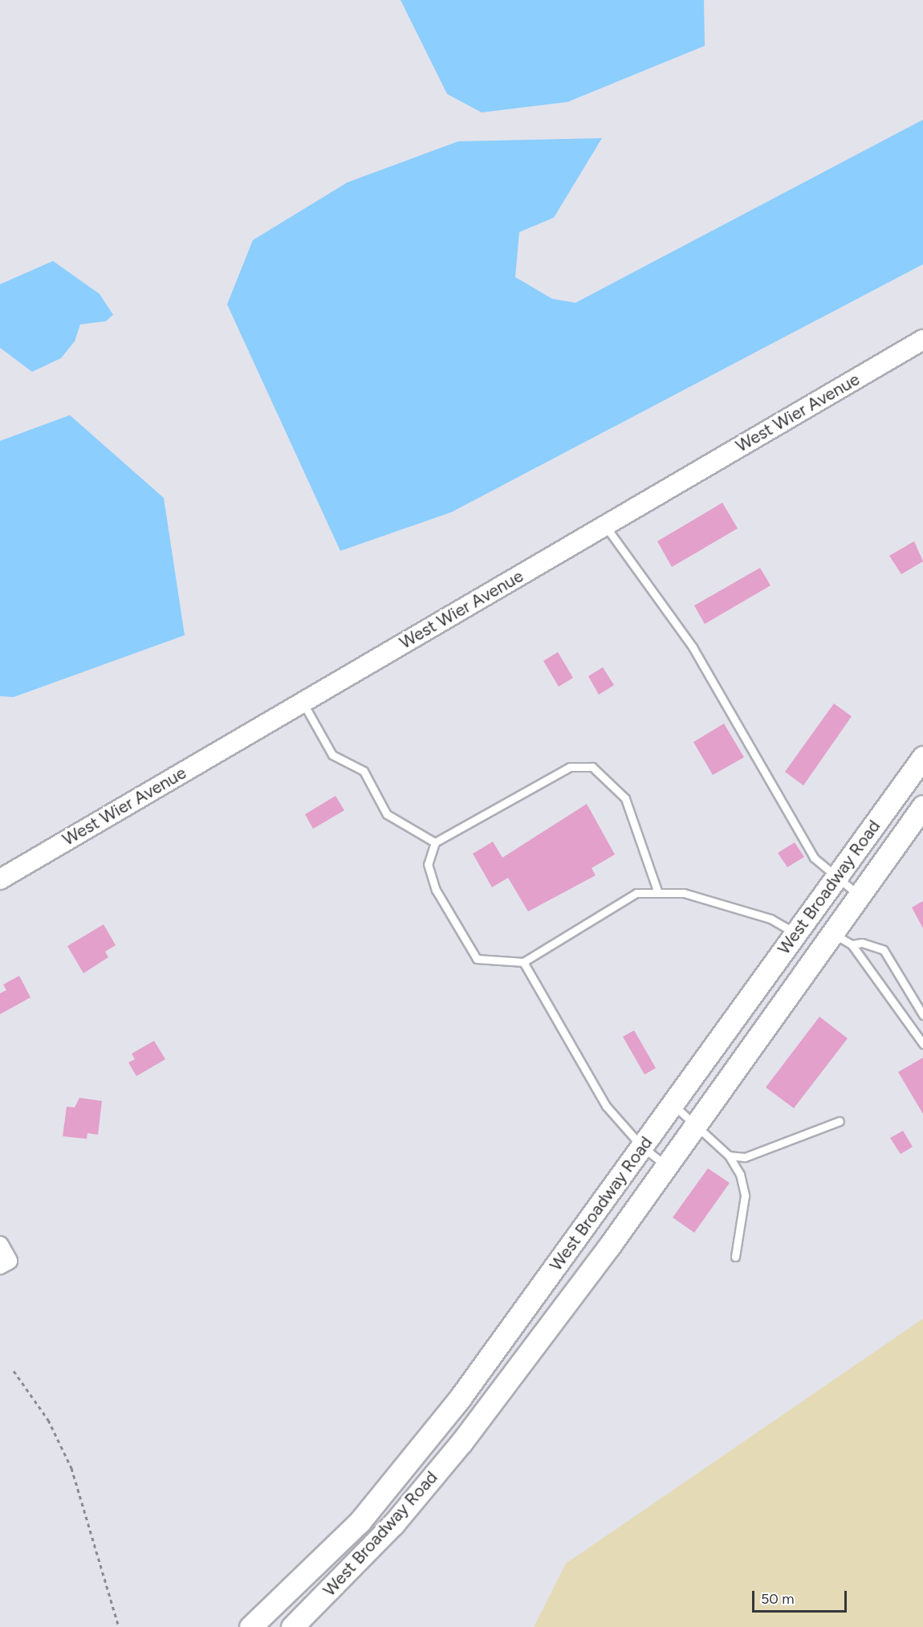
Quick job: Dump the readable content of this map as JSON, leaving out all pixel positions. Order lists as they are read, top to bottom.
{
  "streets": {
    "main road": ["West Broadway Road"],
    "street": ["West Wier Avenue"]
  },
  "scale_bar": "50 m"
}
